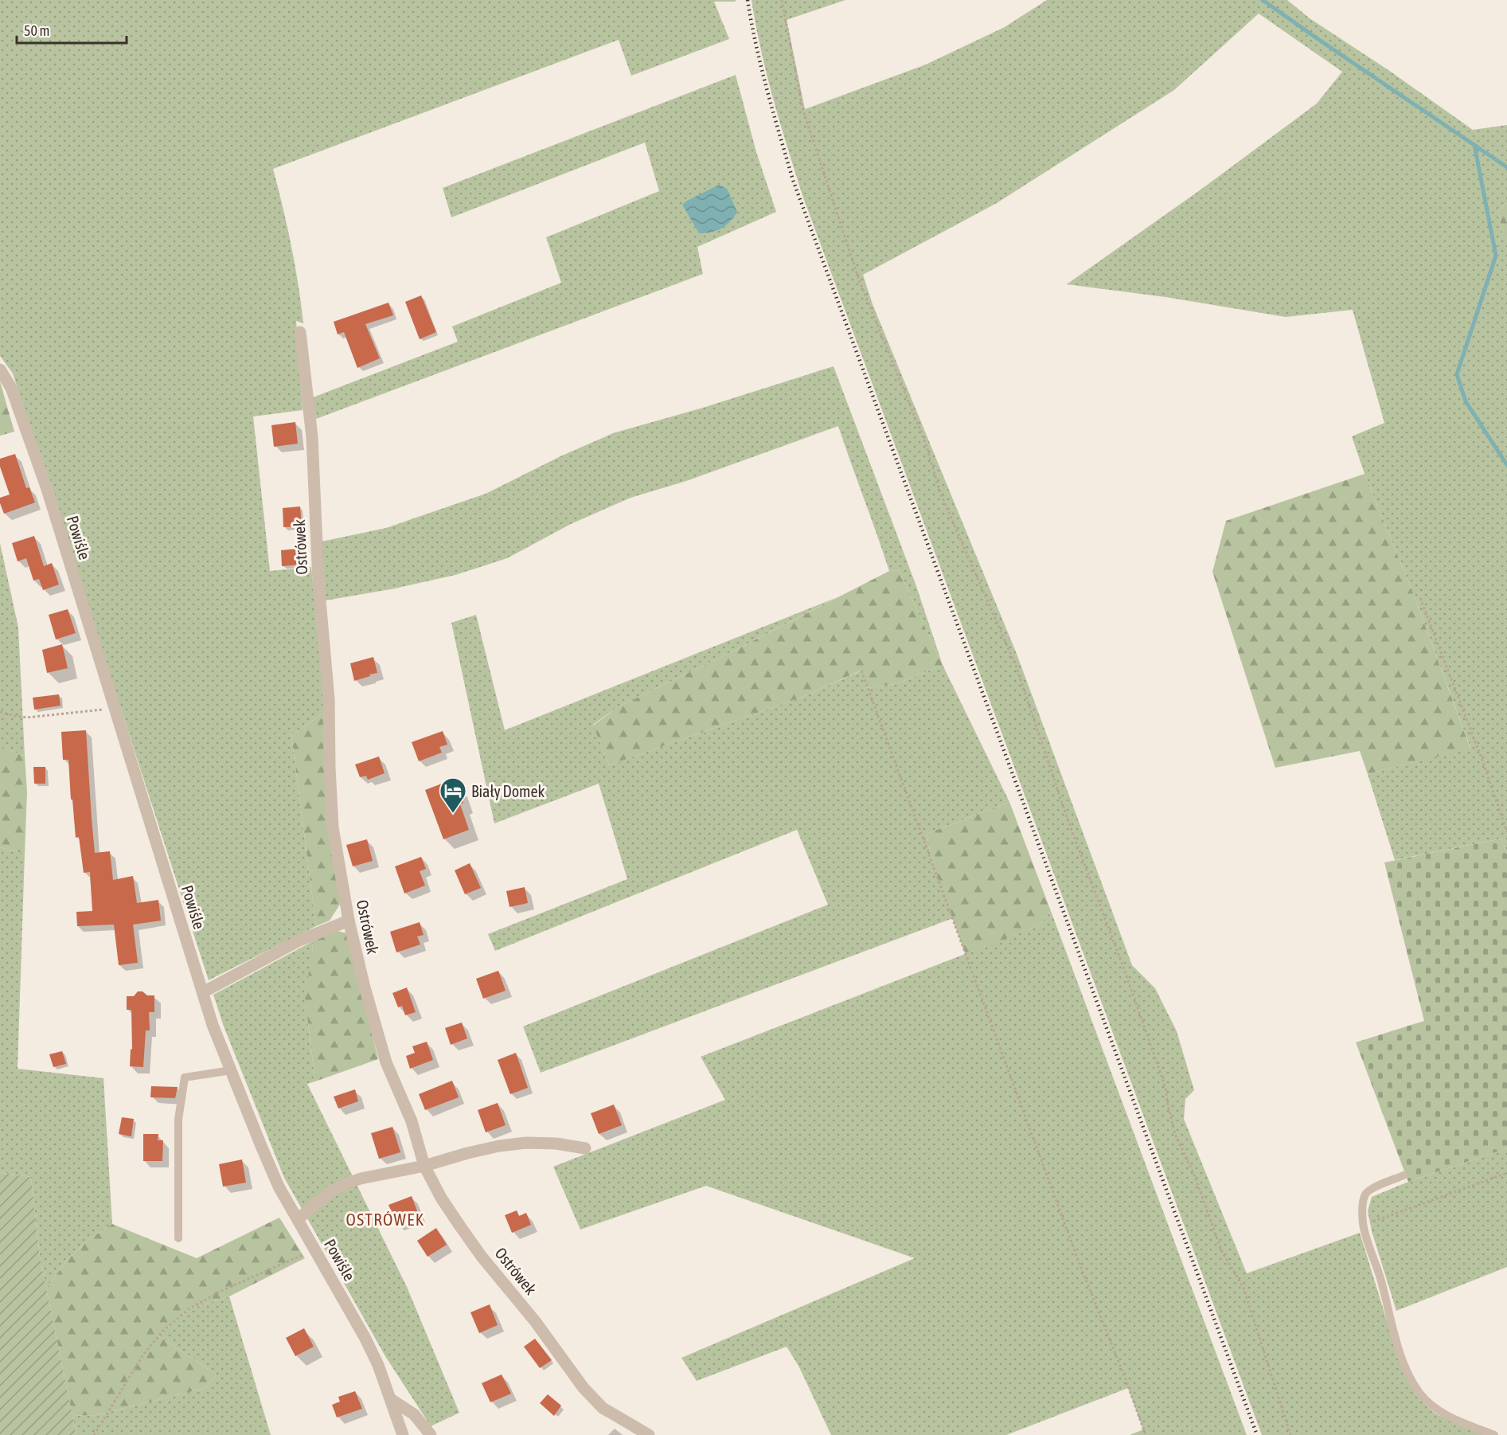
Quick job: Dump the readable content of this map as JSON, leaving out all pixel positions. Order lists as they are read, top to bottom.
{
  "streets": {
    "street": ["Powiśle", "Ostrówek"]
  },
  "districts": ["OSTRÓWEK"],
  "places": {
    "hotel": ["Biały Domek"]
  },
  "scale_bar": "50 m"
}
